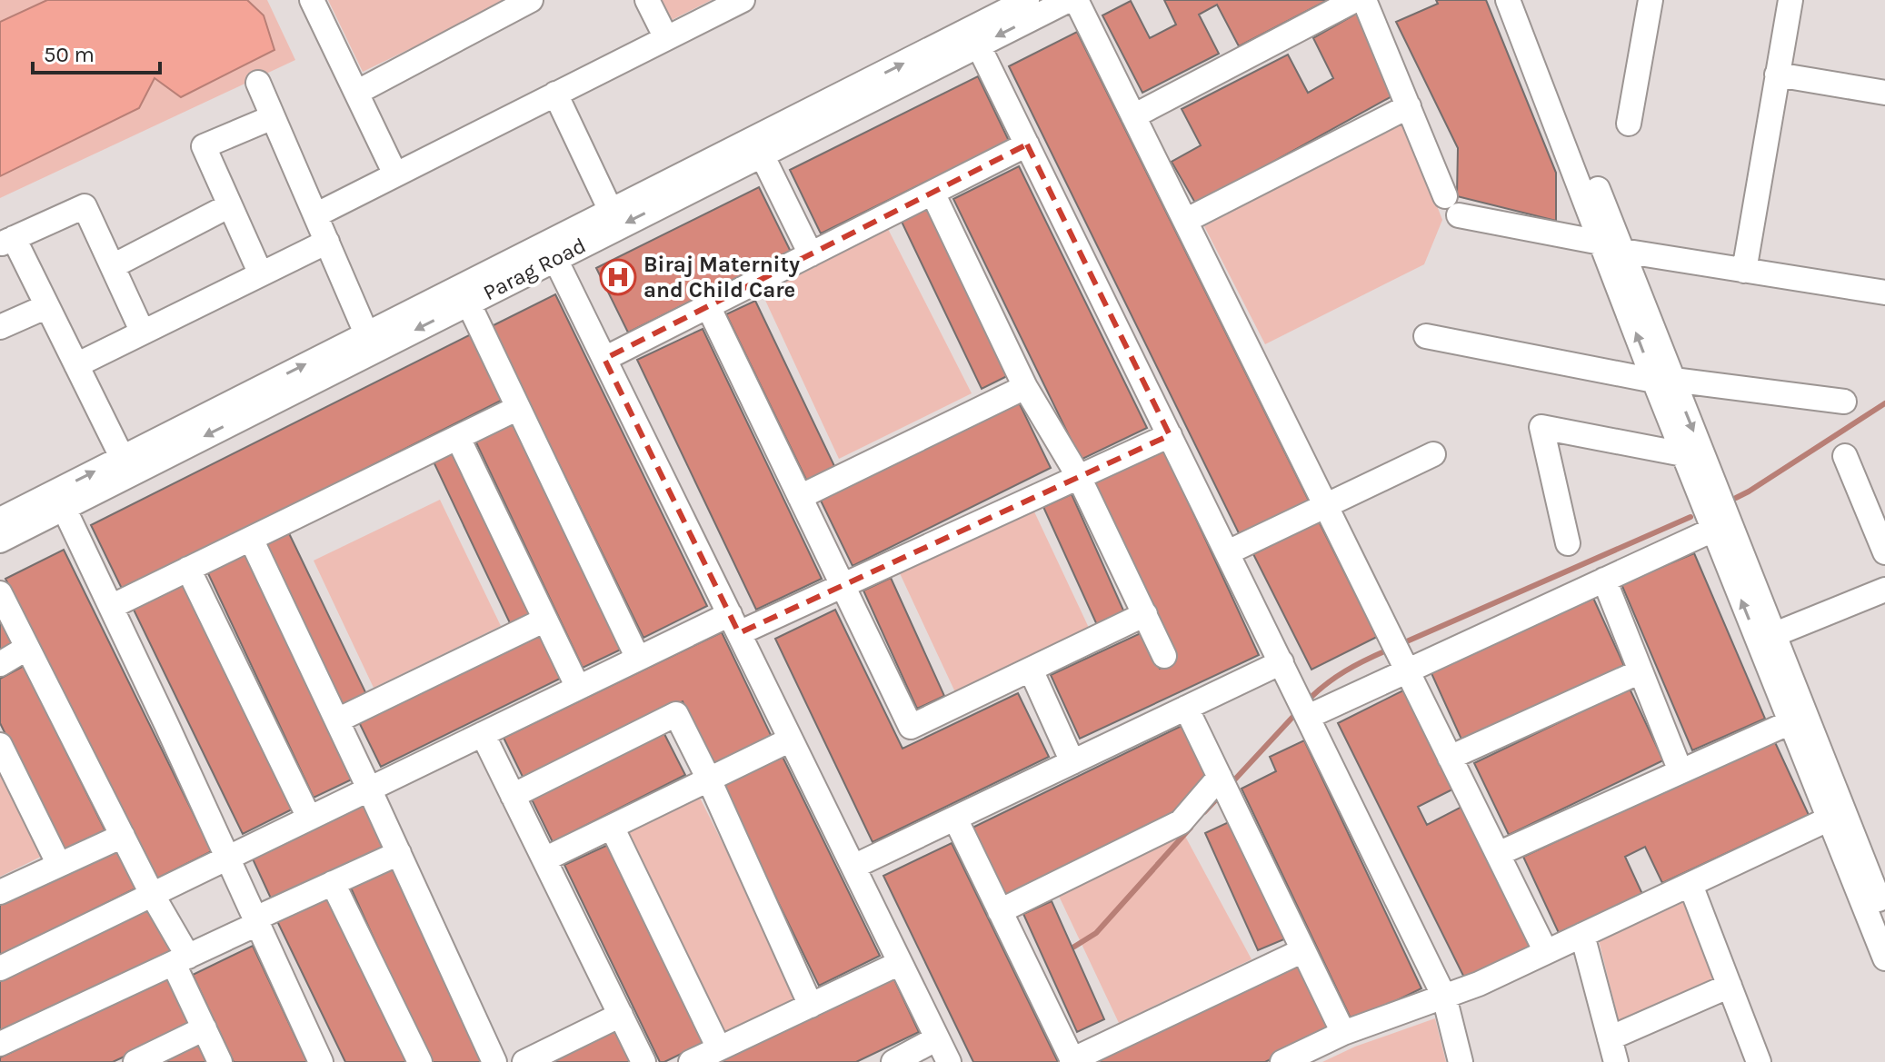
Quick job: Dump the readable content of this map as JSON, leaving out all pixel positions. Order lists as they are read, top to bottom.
{
  "streets": {
    "street": ["Parag Road"]
  },
  "places": {
    "hospital": ["Biraj Maternity and Child Care"]
  },
  "scale_bar": "50 m"
}
